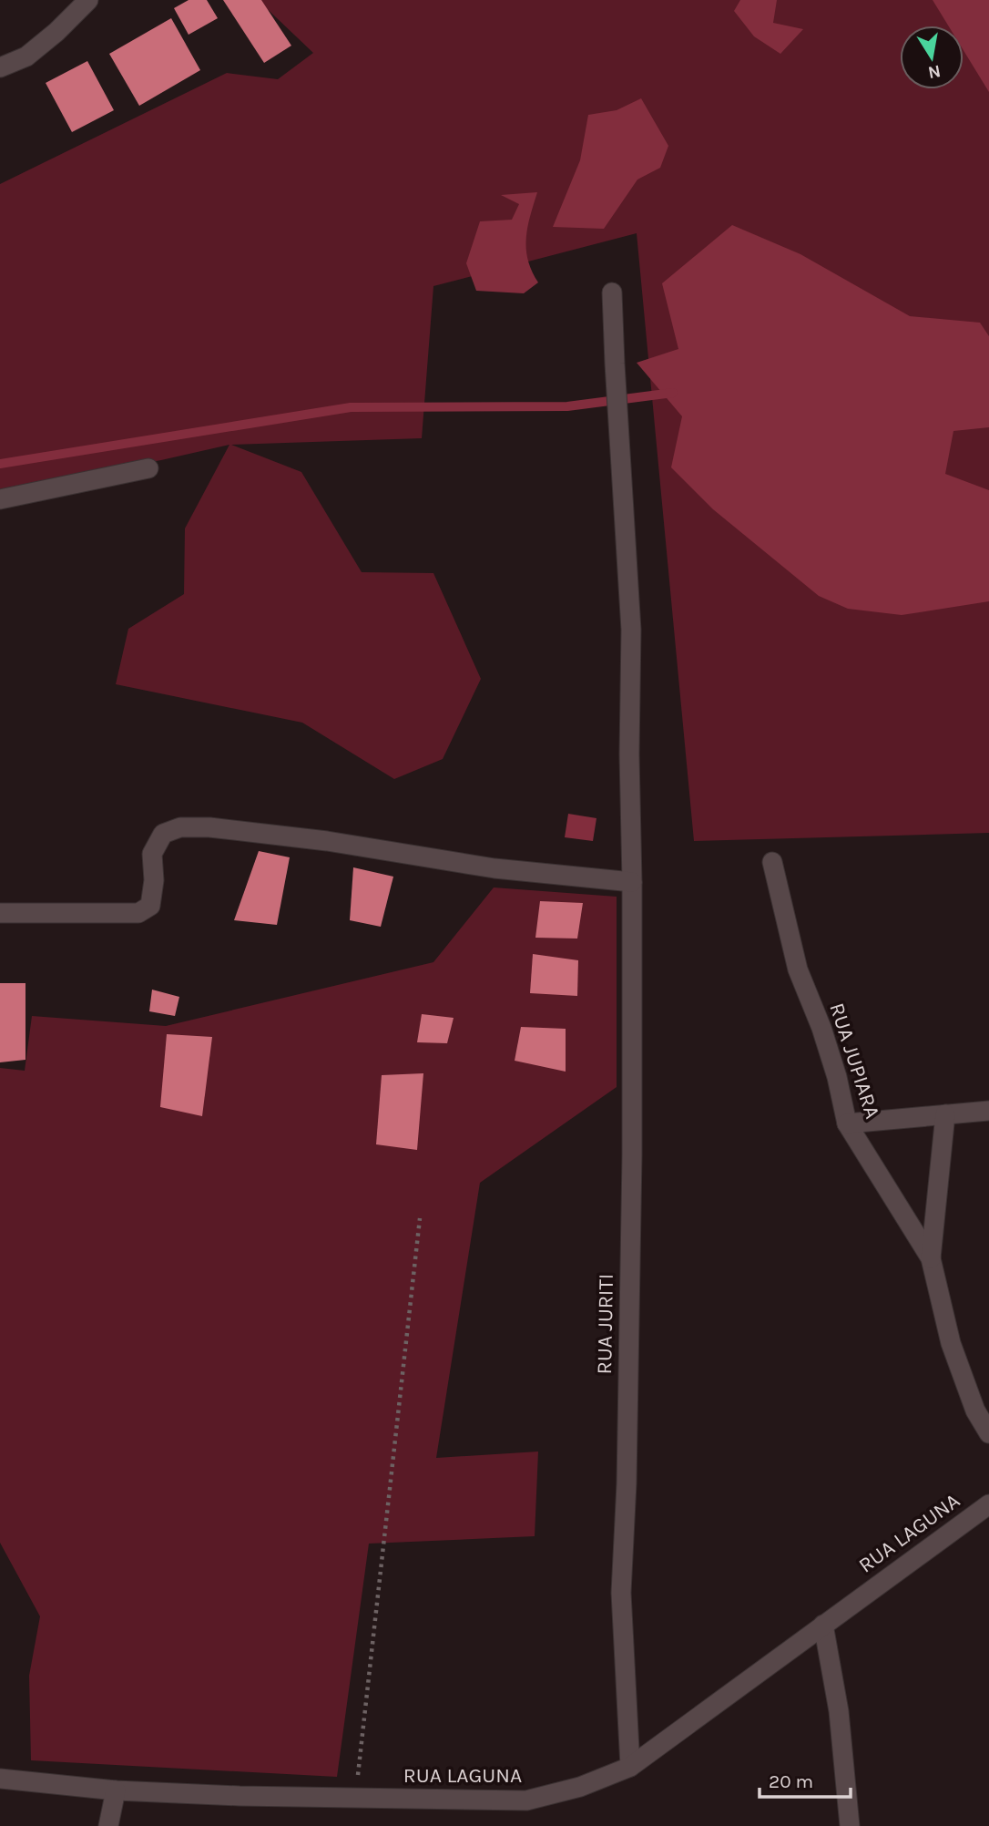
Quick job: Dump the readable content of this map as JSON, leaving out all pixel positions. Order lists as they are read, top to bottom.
{
  "streets": {
    "street": ["RUA JUPIARA", "RUA JURITI", "RUA LAGUNA"]
  },
  "crossings": [
    ["RUA JURITI", "RUA LAGUNA"]
  ],
  "scale_bar": "20 m",
  "north": "bottom"
}
